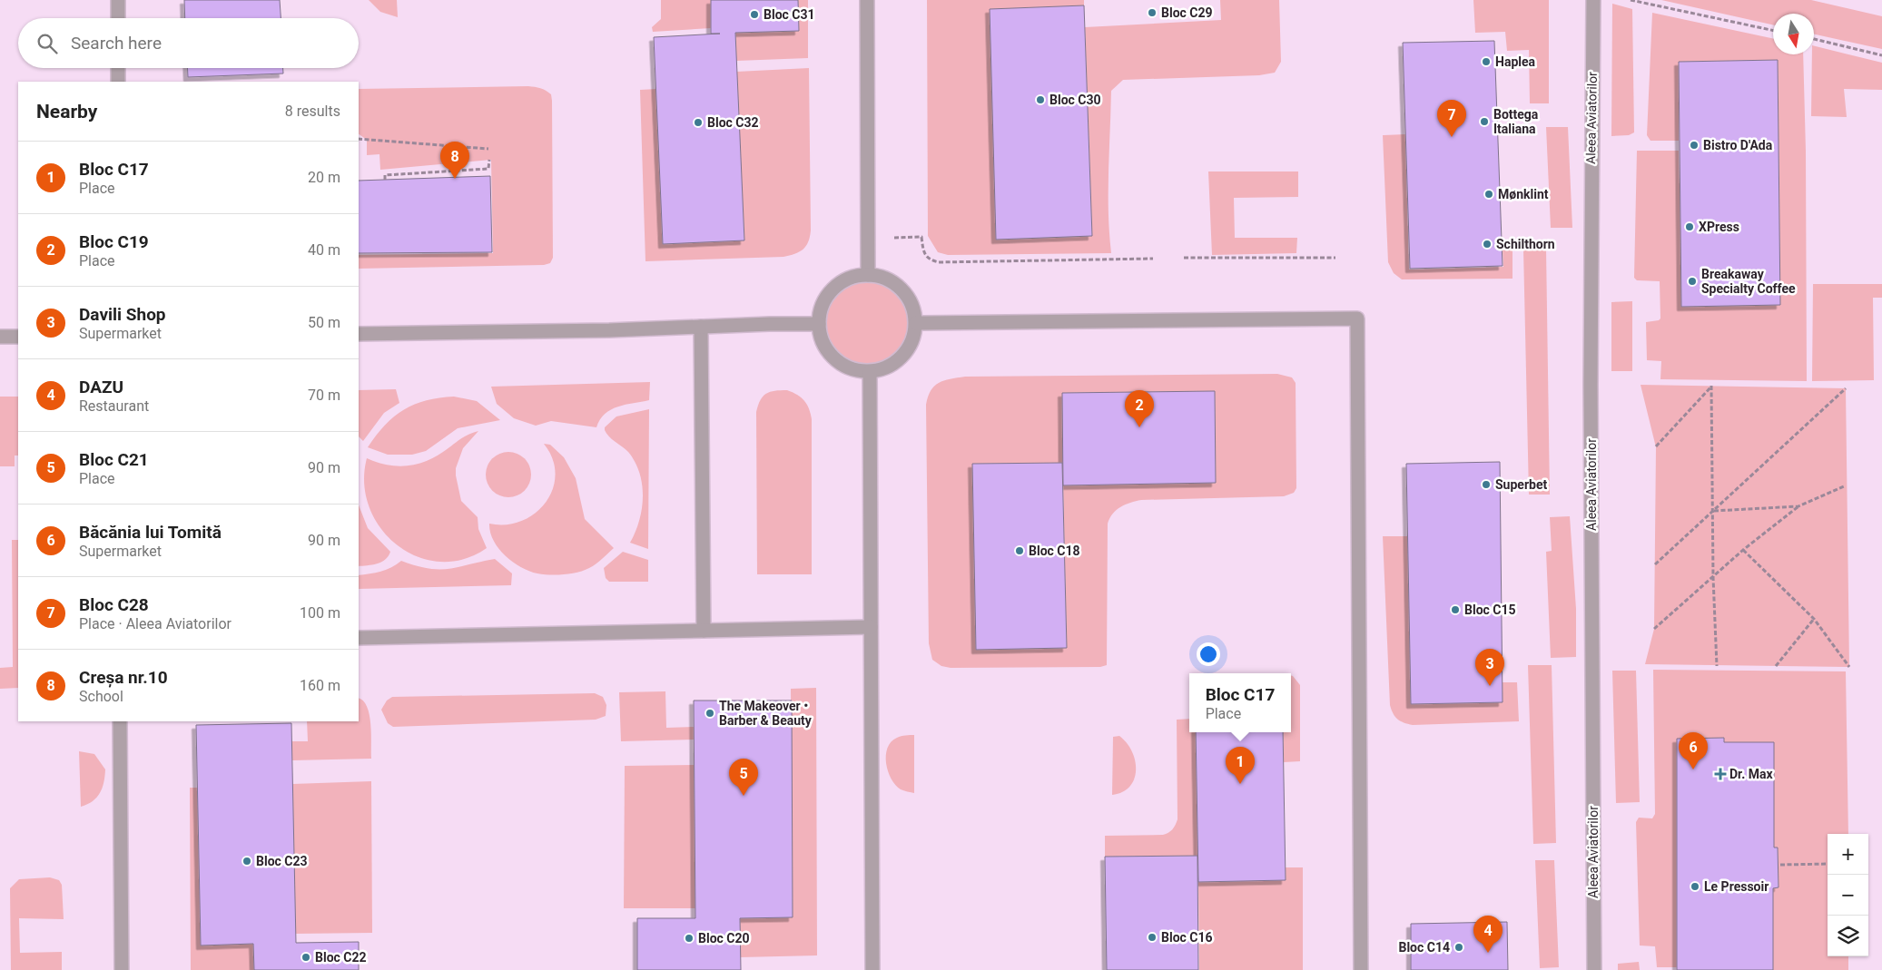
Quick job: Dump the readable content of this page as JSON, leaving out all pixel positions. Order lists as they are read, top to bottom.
{
  "streets": {
    "street": ["Aleea Aviatorilor"]
  },
  "places": {
    "other": [
      "Bloc C29",
      "Bloc C31",
      "Haplea",
      "Bloc C30",
      "Bottega Italiana",
      "Bloc C32",
      "Bistro D'Ada",
      "Mønklint",
      "XPress",
      "Schilthorn",
      "Breakaway Specialty Coffee",
      "Superbet",
      "Bloc C18",
      "Bloc C15",
      "The Makeover • Barber & Beauty",
      "Bloc C23",
      "Le Pressoir",
      "Bloc C16",
      "Bloc C20",
      "Bloc C14",
      "Bloc C22"
    ],
    "health": ["Dr. Max"]
  },
  "north": "bottom",
  "page": {
    "search": "Search here",
    "heading": ["Nearby", "8 results"],
    "pins": [
      "7",
      "8",
      "2",
      "3",
      "6",
      "1",
      "5",
      "4"
    ],
    "list": [
      {
        "mark": "1",
        "name": "Bloc C17",
        "note": "Place",
        "value": "20 m"
      },
      {
        "mark": "2",
        "name": "Bloc C19",
        "note": "Place",
        "value": "40 m"
      },
      {
        "mark": "3",
        "name": "Davili Shop",
        "note": "Supermarket",
        "value": "50 m"
      },
      {
        "mark": "4",
        "name": "DAZU",
        "note": "Restaurant",
        "value": "70 m"
      },
      {
        "mark": "5",
        "name": "Bloc C21",
        "note": "Place",
        "value": "90 m"
      },
      {
        "mark": "6",
        "name": "Băcănia lui Tomită",
        "note": "Supermarket",
        "value": "90 m"
      },
      {
        "mark": "7",
        "name": "Bloc C28",
        "note": "Place · Aleea Aviatorilor",
        "value": "100 m"
      },
      {
        "mark": "8",
        "name": "Creșa nr.10",
        "note": "School",
        "value": "160 m"
      }
    ],
    "popup": ["Bloc C17", "Place"],
    "map_buttons": ["+", "−"]
  }
}
